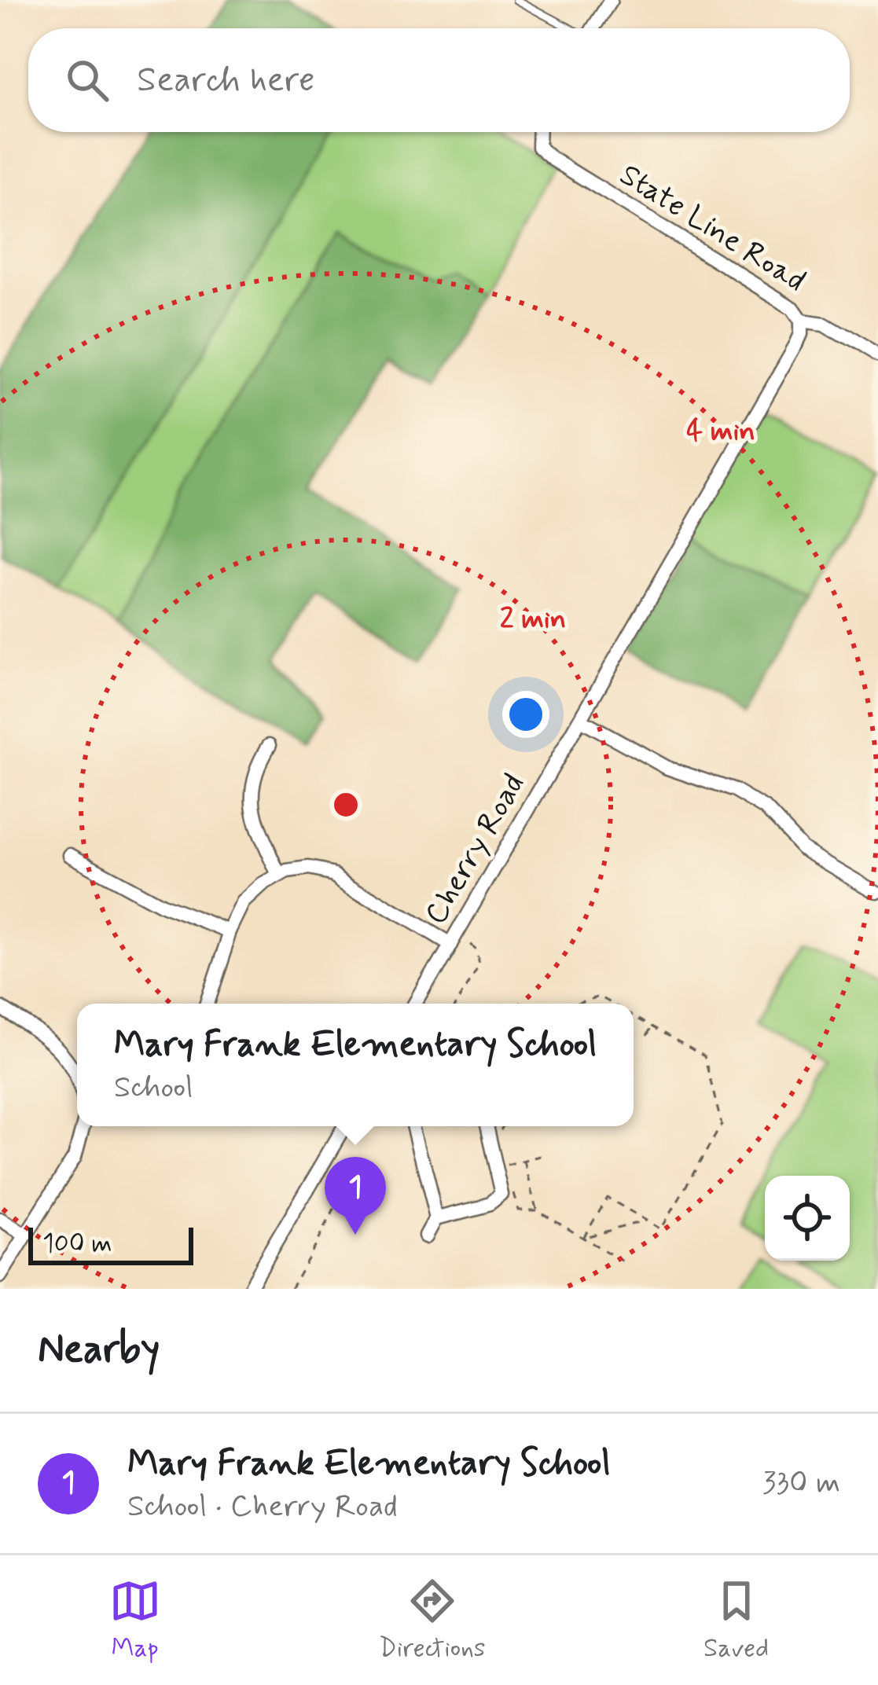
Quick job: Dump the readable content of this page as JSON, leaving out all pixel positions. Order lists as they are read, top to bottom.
{
  "streets": {
    "street": ["State Line Road", "Cherry Road"]
  },
  "crossings": [
    ["State Line Road", "Cherry Road"]
  ],
  "scale_bar": "100 m",
  "page": {
    "search": "Search here",
    "popup": ["Mary Frank Elementary School", "School"],
    "pins": "1",
    "scale": "100 m",
    "heading": "Nearby",
    "list": [
      {
        "mark": "1",
        "name": "Mary Frank Elementary School",
        "note": "School · Cherry Road",
        "value": "330 m"
      }
    ],
    "nav": ["Map", "Directions", "Saved"]
  },
  "rings": ["4 min", "2 min"]
}
